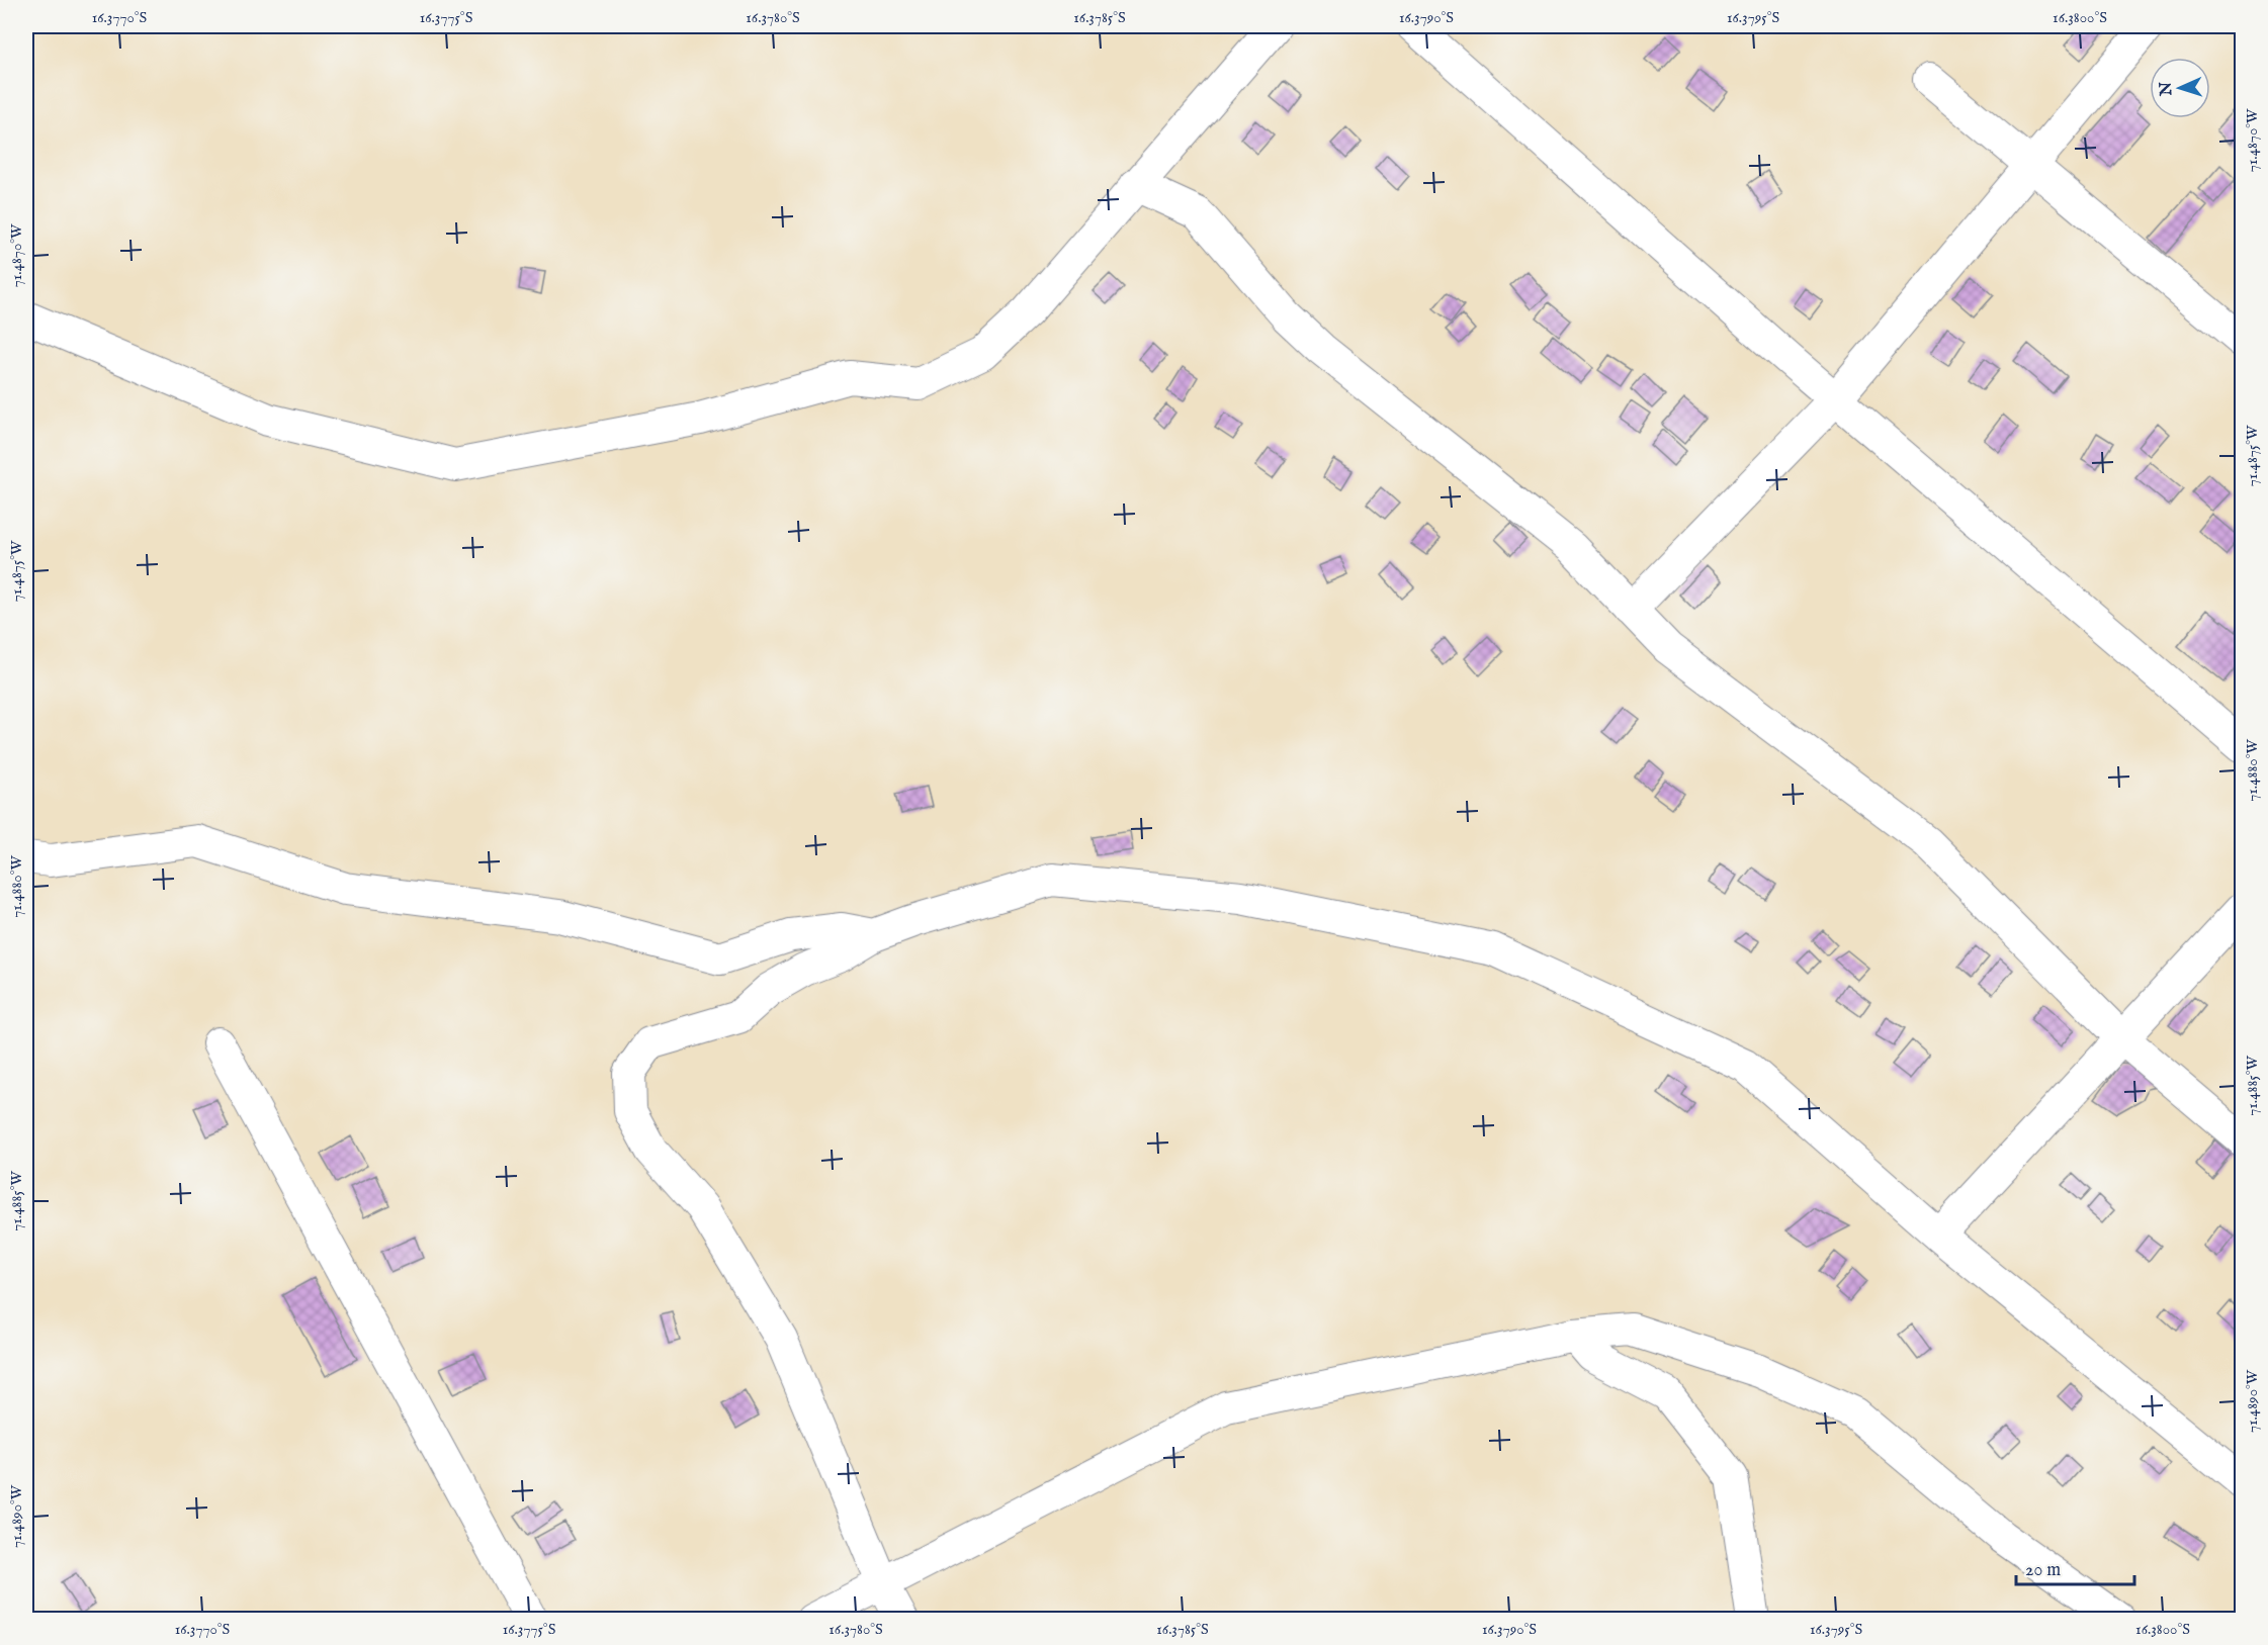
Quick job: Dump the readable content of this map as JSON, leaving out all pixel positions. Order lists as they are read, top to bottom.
{
  "scale_bar": "20 m",
  "north": "left",
  "coordinates": [
    "16.3770°S",
    "16.3775°S",
    "16.3780°S",
    "16.3785°S",
    "16.3790°S",
    "16.3795°S",
    "16.3800°S",
    "71.4870°W",
    "71.4875°W",
    "71.4880°W",
    "71.4885°W",
    "71.4890°W"
  ]
}
